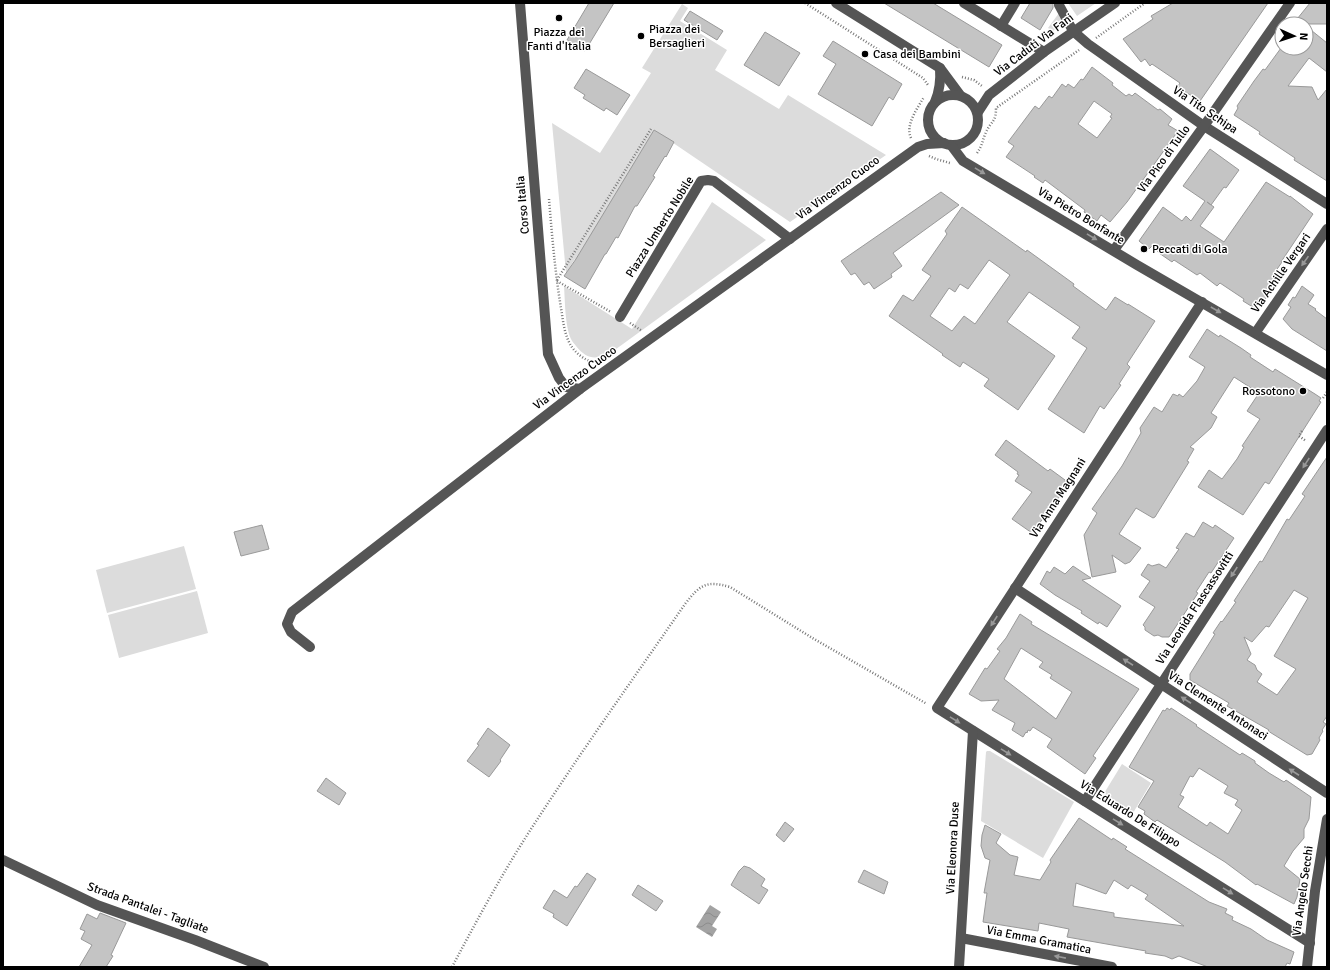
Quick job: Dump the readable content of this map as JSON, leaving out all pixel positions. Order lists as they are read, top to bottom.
{
  "streets": {
    "street": [
      "Via Caduti Via Fani",
      "Via Tito Schipa",
      "Via Pico di Tullo",
      "Via Vincenzo Cuoco",
      "Corso Italia",
      "Via Pietro Bonfante",
      "Piazza Umberto Nobile",
      "Via Achille Vergari",
      "Via Anna Magnani",
      "Via Leonida Flascassovitti",
      "Via Clemente Antonaci",
      "Via Eduardo De Filippo",
      "Via Eleonora Duse",
      "Via Angelo Secchi",
      "Strada Pantalei - Tagliate",
      "Via Emma Gramatica"
    ]
  },
  "crossings": [
    ["Via Caduti Via Fani", "Via Tito Schipa"],
    ["Via Caduti Via Fani", "Via Vincenzo Cuoco"],
    ["Via Caduti Via Fani", "Via Pietro Bonfante"],
    ["Via Tito Schipa", "Via Pico di Tullo"],
    ["Via Pico di Tullo", "Via Pietro Bonfante"],
    ["Via Vincenzo Cuoco", "Corso Italia"],
    ["Via Vincenzo Cuoco", "Via Pietro Bonfante"],
    ["Via Vincenzo Cuoco", "Piazza Umberto Nobile"],
    ["Via Pietro Bonfante", "Via Achille Vergari"],
    ["Via Pietro Bonfante", "Via Anna Magnani"],
    ["Via Anna Magnani", "Via Clemente Antonaci"],
    ["Via Anna Magnani", "Via Eduardo De Filippo"],
    ["Via Leonida Flascassovitti", "Via Clemente Antonaci"],
    ["Via Leonida Flascassovitti", "Via Eduardo De Filippo"],
    ["Via Eduardo De Filippo", "Via Eleonora Duse"],
    ["Via Eduardo De Filippo", "Via Angelo Secchi"],
    ["Via Eleonora Duse", "Via Emma Gramatica"]
  ],
  "one_way": [
    "Via Pietro Bonfante",
    "Via Achille Vergari",
    "Via Leonida Flascassovitti",
    "Via Clemente Antonaci",
    "Via Eduardo De Filippo",
    "Via Emma Gramatica"
  ],
  "places": [
    "Piazza dei Fanti d'Italia",
    "Piazza dei Bersaglieri",
    "Casa dei Bambini",
    "Peccati di Gola",
    "Rossotono"
  ],
  "north": "right"
}
